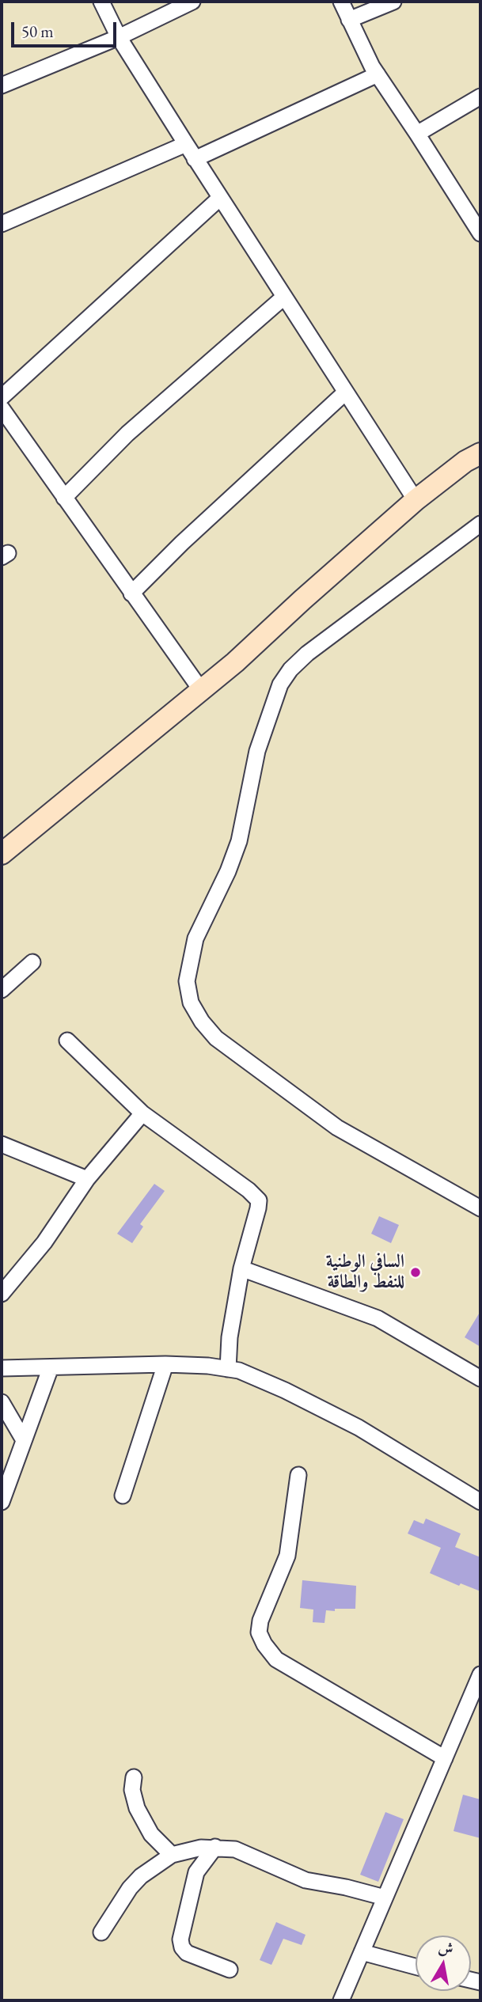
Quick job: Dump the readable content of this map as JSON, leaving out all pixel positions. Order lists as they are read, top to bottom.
{
  "places": ["السافي الوطنية للنفط والطاقة"],
  "scale_bar": "50 m",
  "north": "top"
}
